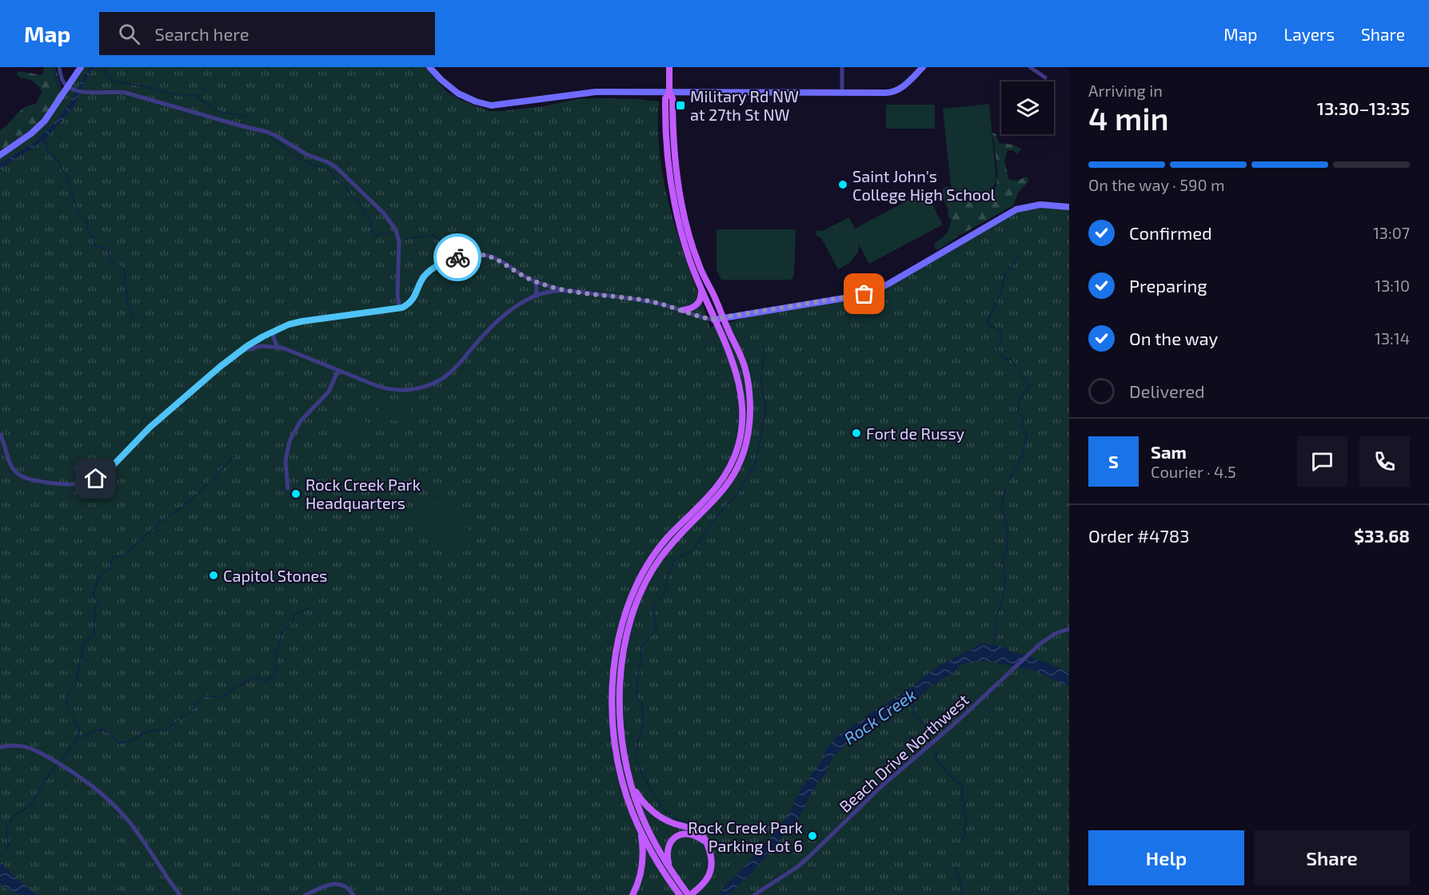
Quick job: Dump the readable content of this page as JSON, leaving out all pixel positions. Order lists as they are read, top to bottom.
{
  "streets": {
    "street": ["Beach Drive Northwest"]
  },
  "water": ["Rock Creek"],
  "places": {
    "transit": ["Military Rd NW at 27th St NW"],
    "other": [
      "Saint John's College High School",
      "Fort de Russy",
      "Rock Creek Park Headquarters",
      "Capitol Stones",
      "Rock Creek Park Parking Lot 6"
    ]
  },
  "page": {
    "header": "Map",
    "search": "Search here",
    "nav": ["Map", "Layers", "Share"],
    "heading": ["4 min", "Arriving in", "13:30–13:35"],
    "panel": [
      "Sam",
      "Courier · 4.5",
      "Order #4783",
      "$33.68"
    ],
    "bar": "On the way · 590 m",
    "list": [
      ["Confirmed", "13:07"],
      ["Preparing", "13:10"],
      ["On the way", "13:14"],
      "Delivered"
    ],
    "round": "S",
    "buttons": ["Help", "Share"]
  }
}
